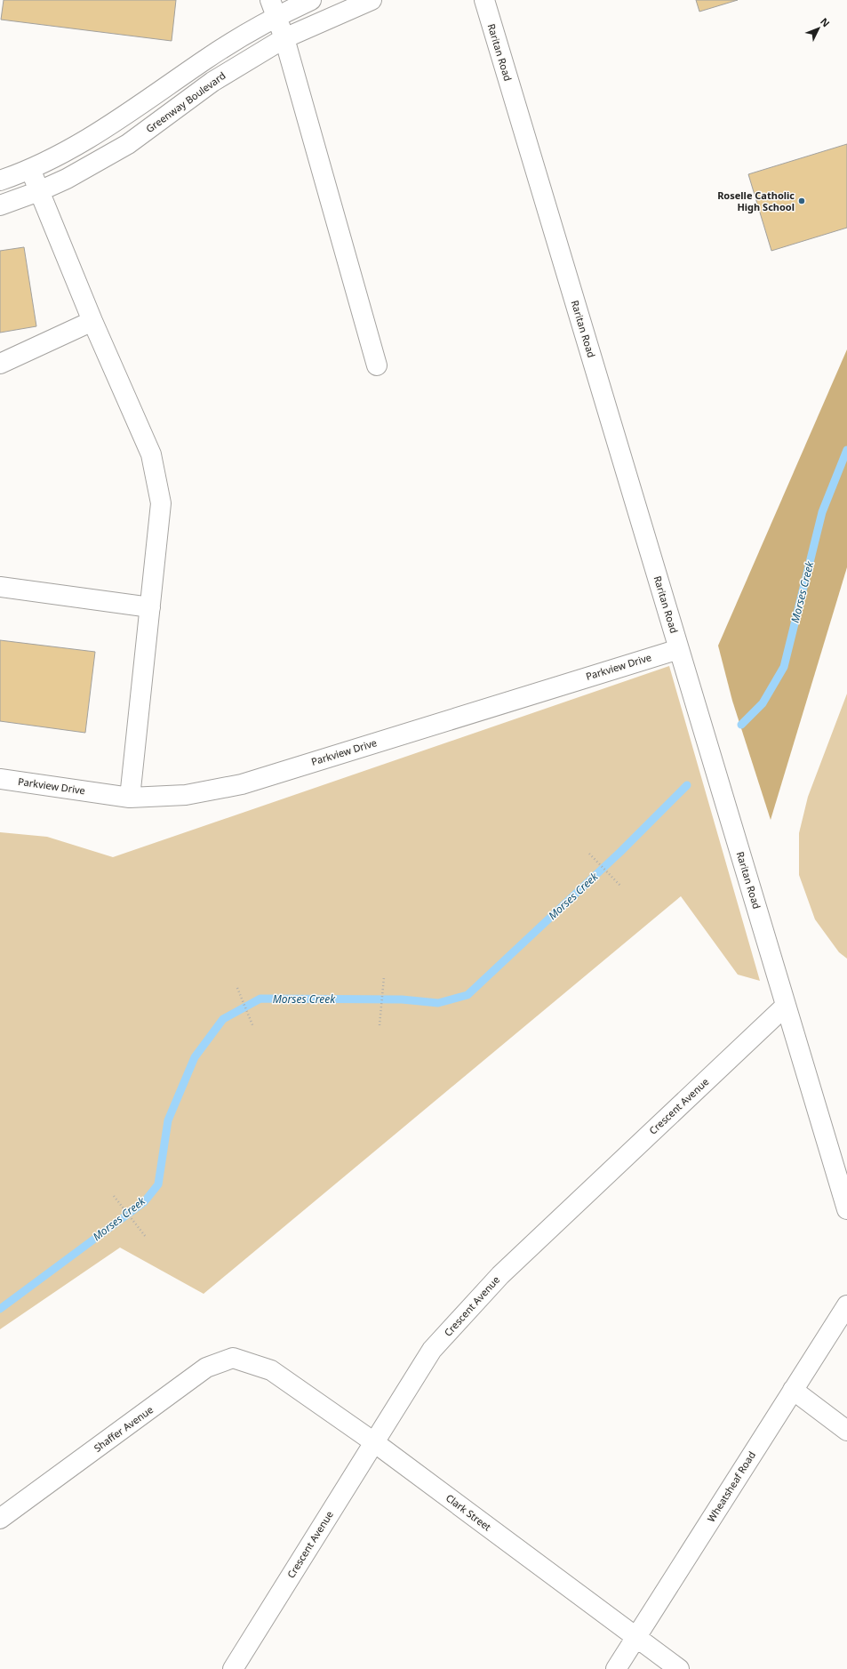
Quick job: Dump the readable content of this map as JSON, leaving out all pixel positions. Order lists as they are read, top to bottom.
{
  "streets": {
    "street": [
      "Raritan Road",
      "Greenway Boulevard",
      "Parkview Drive",
      "Crescent Avenue",
      "Shaffer Avenue",
      "Wheatsheaf Road",
      "Clark Street"
    ]
  },
  "crossings": [
    ["Raritan Road", "Parkview Drive"],
    ["Raritan Road", "Crescent Avenue"],
    ["Crescent Avenue", "Clark Street"],
    ["Shaffer Avenue", "Clark Street"],
    ["Wheatsheaf Road", "Clark Street"]
  ],
  "water": ["Morses Creek"],
  "places": ["Roselle Catholic High School"],
  "north": "top right"
}
